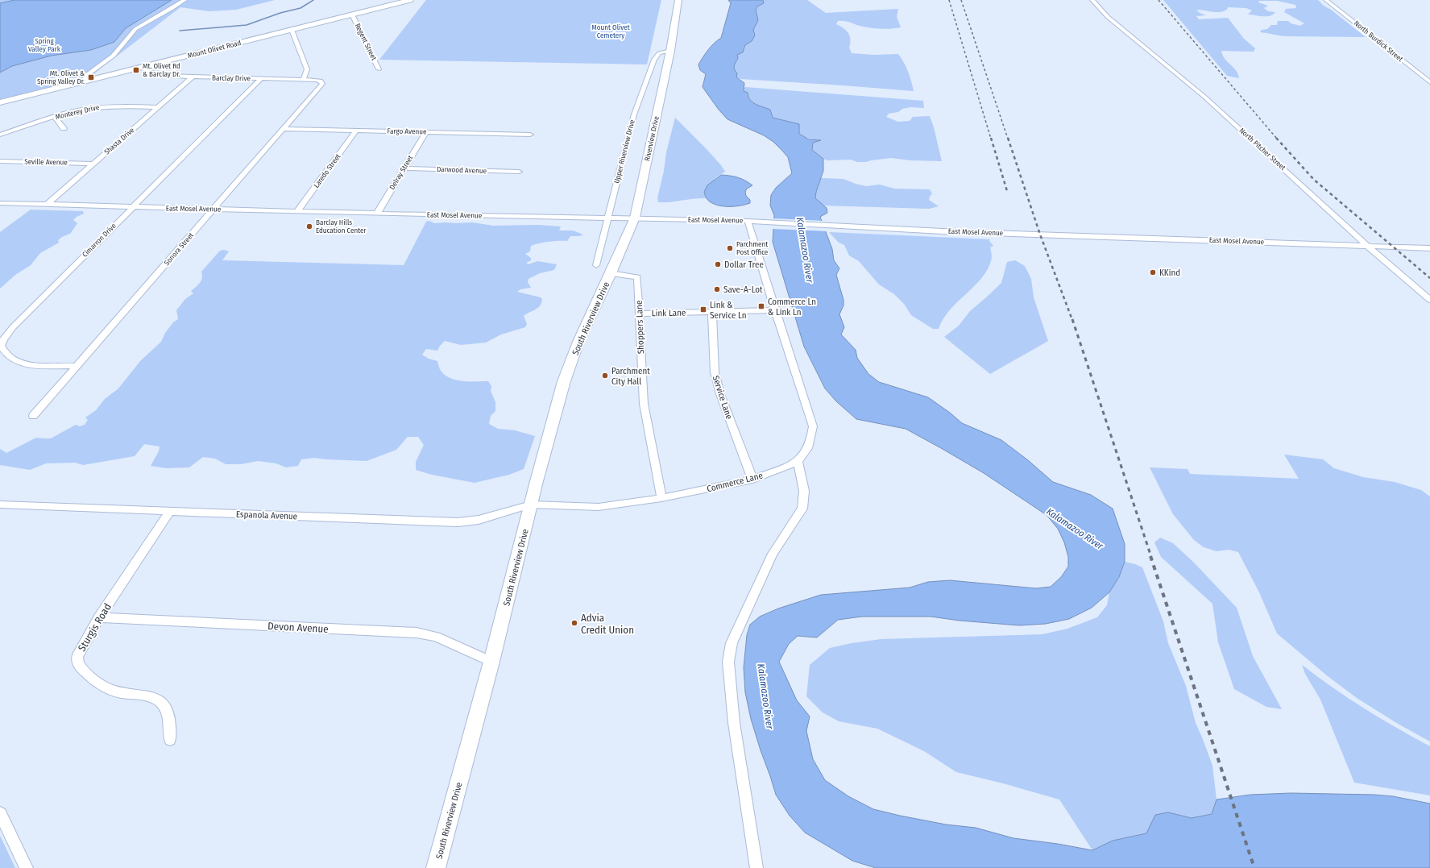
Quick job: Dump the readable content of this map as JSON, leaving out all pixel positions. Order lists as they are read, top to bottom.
{
  "streets": {
    "street": [
      "North Burdick Street",
      "Regent Street",
      "Mount Olivet Road",
      "Barclay Drive",
      "Monterey Drive",
      "Fargo Avenue",
      "Riverview Drive",
      "Shasta Drive",
      "North Pitcher Street",
      "Upper Riverview Drive",
      "Seville Avenue",
      "Darwood Avenue",
      "Laredo Street",
      "Delray Street",
      "East Mosel Avenue",
      "Cimarron Drive",
      "Sonora Street",
      "Link Lane",
      "South Riverview Drive",
      "Shoppers Lane",
      "Service Lane",
      "Commerce Lane",
      "Espanola Avenue",
      "Sturgis Road",
      "Devon Avenue"
    ]
  },
  "crossings": [
    ["Regent Street", "Mount Olivet Road"],
    ["Mount Olivet Road", "Barclay Drive"],
    ["Barclay Drive", "Shasta Drive"],
    ["Barclay Drive", "Cimarron Drive"],
    ["Barclay Drive", "Sonora Street"],
    ["Monterey Drive", "Shasta Drive"],
    ["Fargo Avenue", "Laredo Street"],
    ["Fargo Avenue", "Delray Street"],
    ["Fargo Avenue", "Sonora Street"],
    ["Riverview Drive", "Upper Riverview Drive"],
    ["Riverview Drive", "East Mosel Avenue"],
    ["Riverview Drive", "South Riverview Drive"],
    ["Riverview Drive", "Shoppers Lane"],
    ["Shasta Drive", "Seville Avenue"],
    ["Shasta Drive", "East Mosel Avenue"],
    ["North Pitcher Street", "East Mosel Avenue"],
    ["Upper Riverview Drive", "East Mosel Avenue"],
    ["Darwood Avenue", "Delray Street"],
    ["Laredo Street", "East Mosel Avenue"],
    ["Delray Street", "East Mosel Avenue"],
    ["East Mosel Avenue", "Cimarron Drive"],
    ["East Mosel Avenue", "Sonora Street"],
    ["Cimarron Drive", "Sonora Street"],
    ["Link Lane", "Shoppers Lane"],
    ["Link Lane", "Service Lane"],
    ["South Riverview Drive", "Shoppers Lane"],
    ["South Riverview Drive", "Commerce Lane"],
    ["South Riverview Drive", "Espanola Avenue"],
    ["South Riverview Drive", "Devon Avenue"],
    ["Shoppers Lane", "Commerce Lane"],
    ["Service Lane", "Commerce Lane"],
    ["Commerce Lane", "Espanola Avenue"],
    ["Espanola Avenue", "Sturgis Road"],
    ["Sturgis Road", "Devon Avenue"]
  ],
  "water": ["Kalamazoo River"],
  "parks": ["Mount Olivet Cemetery", "Spring Valley Park"],
  "places": {
    "transit": [
      "Mt. Olivet Rd & Barclay Dr.",
      "Mt. Olivet & Spring Valley Dr.",
      "Commerce Ln & Link Ln",
      "Link & Service Ln"
    ],
    "other": [
      "Barclay Hills Education Center",
      "Parchment Post Office",
      "Dollar Tree",
      "KKind",
      "Save-A-Lot",
      "Parchment City Hall",
      "Advia Credit Union"
    ]
  }
}
